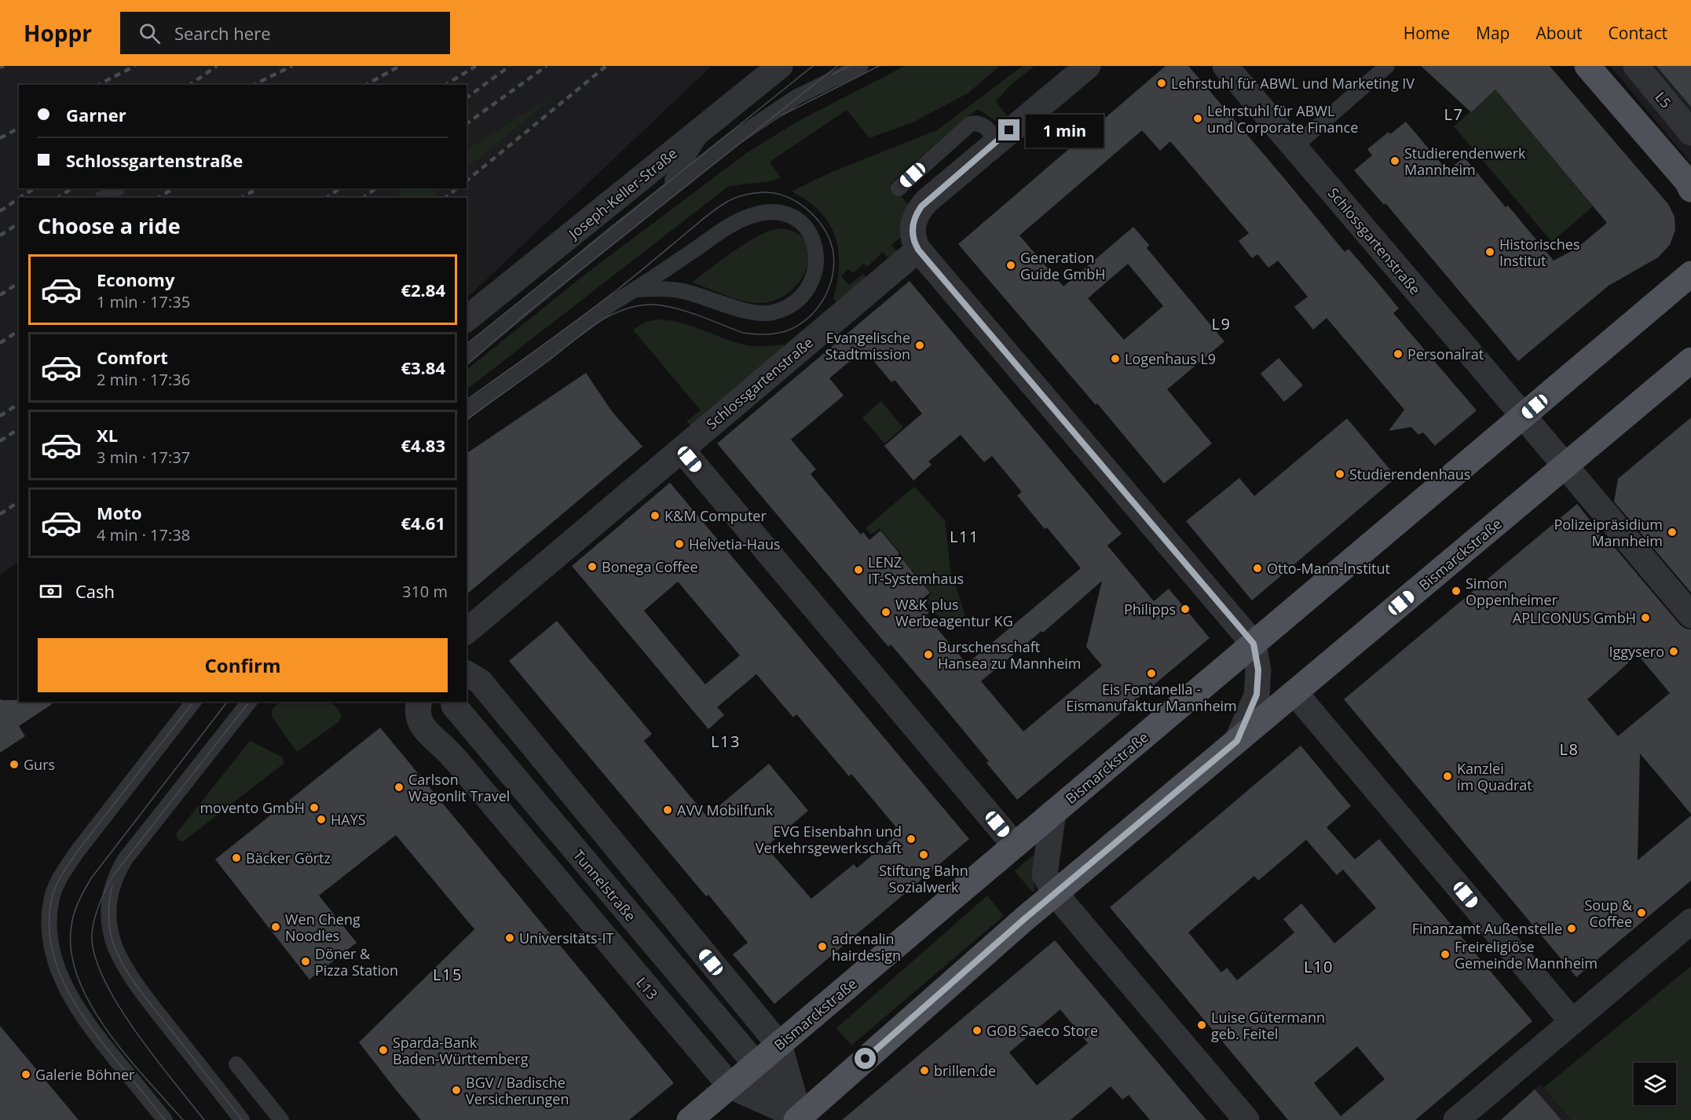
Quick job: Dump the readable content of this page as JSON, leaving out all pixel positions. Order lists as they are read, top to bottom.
{
  "streets": {
    "main road": ["Bismarckstraße"],
    "street": [
      "L5",
      "Joseph-Keller-Straße",
      "Schlossgartenstraße",
      "Tunnelstraße",
      "L13"
    ]
  },
  "crossings": [
    ["Schlossgartenstraße", "Bismarckstraße"],
    ["Bismarckstraße", "Tunnelstraße"],
    ["Bismarckstraße", "L13"]
  ],
  "districts": [
    "L7",
    "L9",
    "L11",
    "L13",
    "L8",
    "L10",
    "L15"
  ],
  "places": [
    "Lehrstuhl für ABWL und Marketing IV",
    "Lehrstuhl für ABWL und Corporate Finance",
    "Studierendenwerk Mannheim",
    "Historisches Institut",
    "Generation Guide GmbH",
    "Evangelische Stadtmission",
    "Personalrat",
    "Logenhaus L9",
    "Studierendenhaus",
    "K&M Computer",
    "Polizeipräsidium Mannheim",
    "Helvetia-Haus",
    "Bonega Coffee",
    "Otto-Mann-Institut",
    "LENZ IT-Systemhaus",
    "Simon Oppenheimer",
    "Philipps",
    "W&K plus Werbeagentur KG",
    "APLICONUS GmbH",
    "Iggysero",
    "Burschenschaft Hansea zu Mannheim",
    "Eis Fontanella - Eismanufaktur Mannheim",
    "Gurs",
    "Kanzlei im Quadrat",
    "Carlson Wagonlit Travel",
    "movento GmbH",
    "AVV Mobilfunk",
    "HAYS",
    "EVG Eisenbahn und Verkehrsgewerkschaft",
    "Stiftung Bahn Sozialwerk",
    "Bäcker Görtz",
    "Soup & Coffee",
    "Wen Cheng Noodles",
    "Finanzamt Außenstelle",
    "Universitäts-IT",
    "adrenalin hairdesign",
    "Freireligiöse Gemeinde Mannheim",
    "Döner & Pizza Station",
    "Luise Gütermann geb. Feitel",
    "GOB Saeco Store",
    "Sparda-Bank Baden-Württemberg",
    "brillen.de",
    "Galerie Böhner",
    "BGV / Badische Versicherungen"
  ],
  "page": {
    "header": "Hoppr",
    "search": "Search here",
    "nav": [
      "Home",
      "Map",
      "About",
      "Contact"
    ],
    "banner": ["Garner", "Schlossgartenstraße"],
    "bubble": "1 min",
    "heading": "Choose a ride",
    "list": [
      {
        "name": "Economy",
        "note": "1 min · 17:35",
        "value": "€2.84"
      },
      {
        "name": "Comfort",
        "note": "2 min · 17:36",
        "value": "€3.84"
      },
      {
        "name": "XL",
        "note": "3 min · 17:37",
        "value": "€4.83"
      },
      {
        "name": "Moto",
        "note": "4 min · 17:38",
        "value": "€4.61"
      }
    ],
    "pay": ["Cash", "310 m"],
    "buttons": "Confirm"
  }
}
